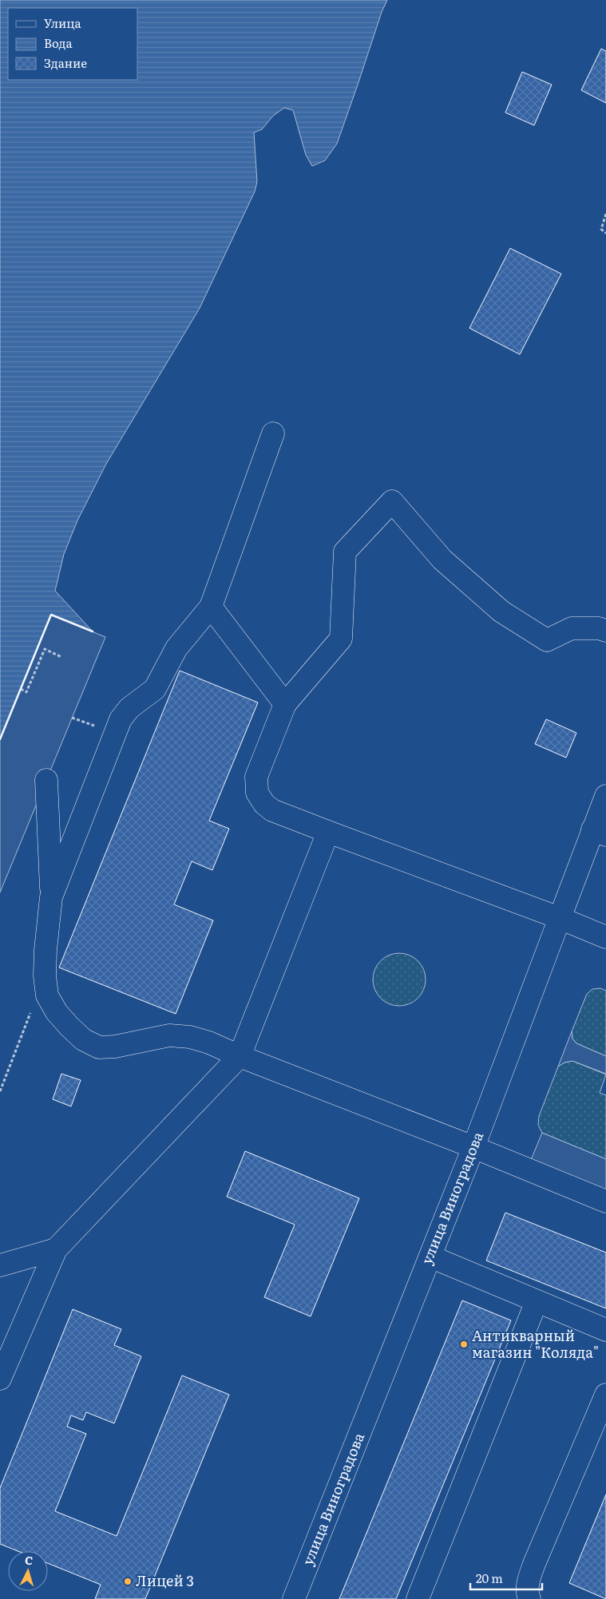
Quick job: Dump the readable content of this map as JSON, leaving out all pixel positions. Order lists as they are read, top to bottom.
{
  "streets": {
    "street": ["улица Виноградова"]
  },
  "places": ["Антикварный магазин \"Коляда\"", "Лицей 3"],
  "legend": ["Улица", "Вода", "Здание"],
  "scale_bar": "20 m",
  "north": "top"
}
